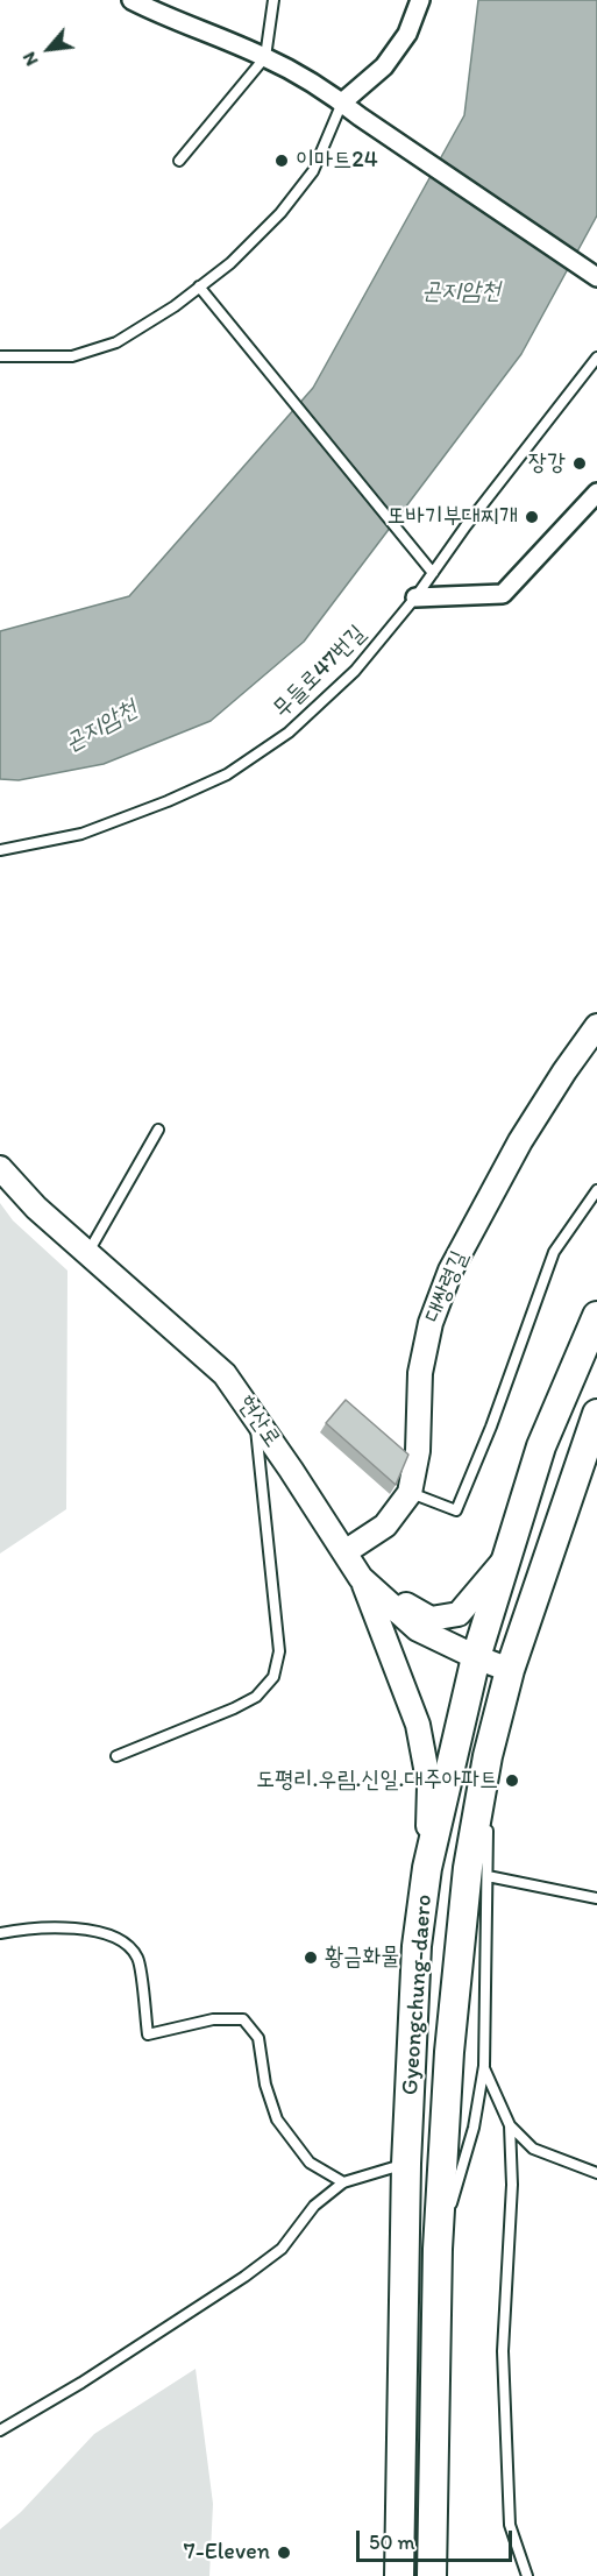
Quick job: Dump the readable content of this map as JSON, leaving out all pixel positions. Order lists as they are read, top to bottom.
{
  "streets": {
    "main road": ["Gyeongchung-daero"],
    "street": ["대쌍령길", "현산로"],
    "lane": ["무들로47번길"]
  },
  "crossings": [
    ["대쌍령길", "현산로"],
    ["현산로", "Gyeongchung-daero"]
  ],
  "water": ["곤지암천"],
  "places": [
    "이마트24",
    "장강",
    "또바기부대찌개",
    "도평리.우림.신일.대주아파트",
    "황금화물",
    "7-Eleven"
  ],
  "scale_bar": "50 m",
  "north": "bottom left"
}
